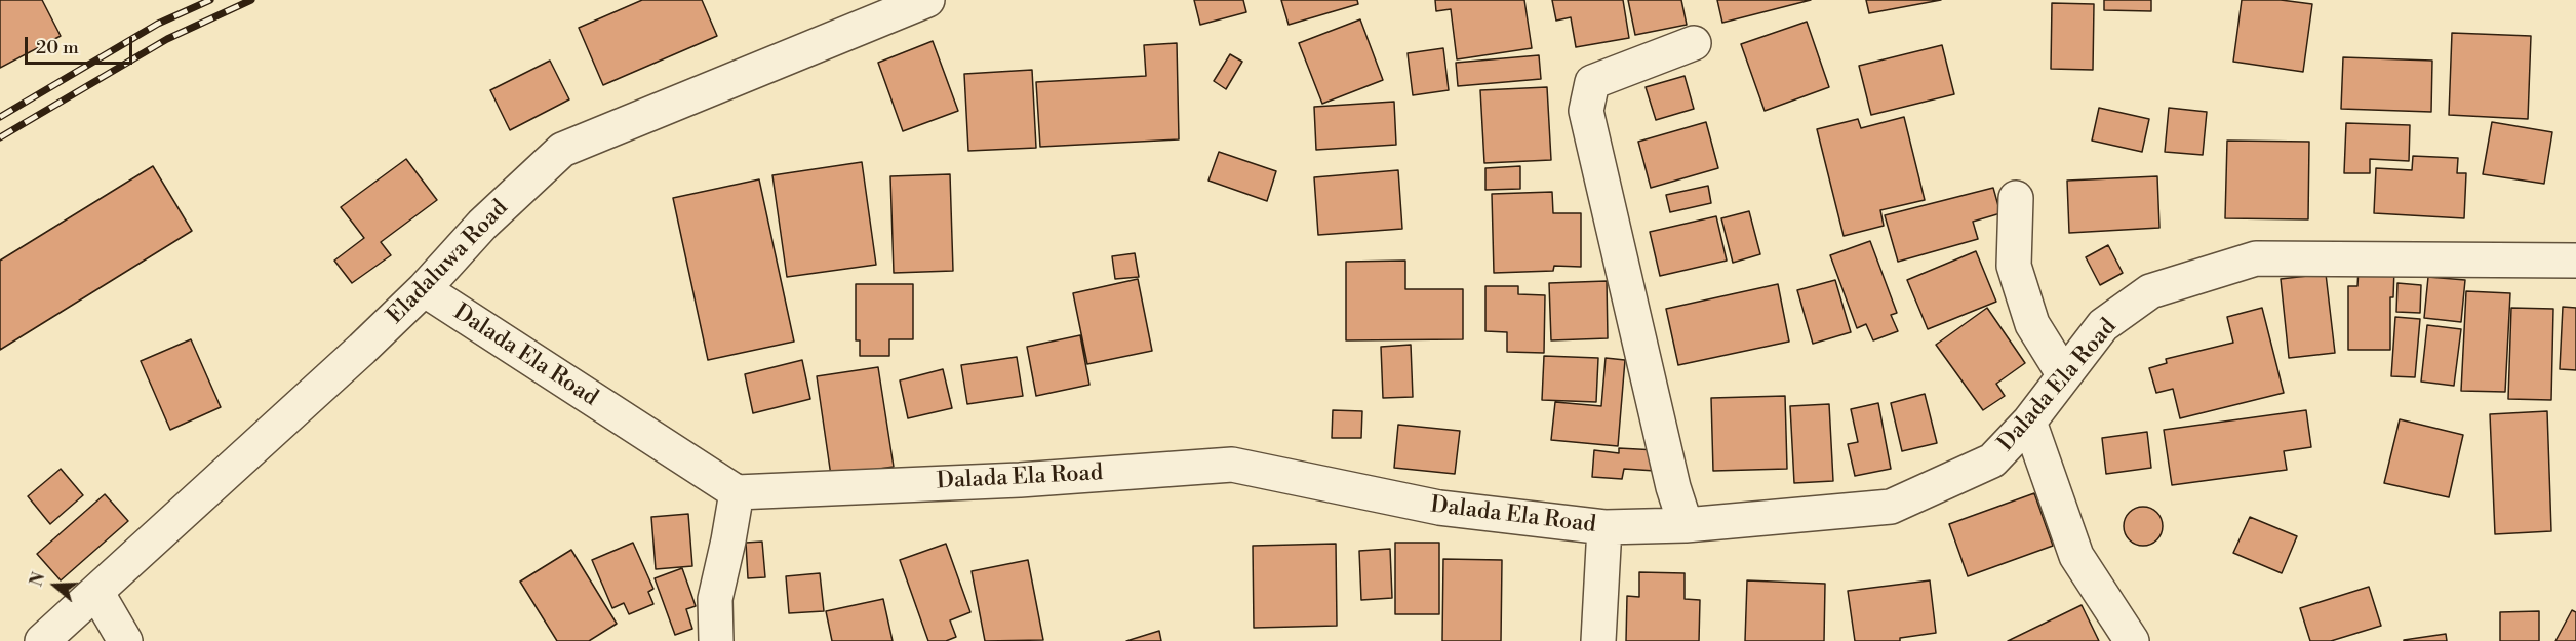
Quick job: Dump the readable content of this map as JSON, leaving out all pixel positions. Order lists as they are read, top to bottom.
{
  "streets": {
    "street": ["Eladaluwa Road", "Dalada Ela Road"]
  },
  "crossings": [
    ["Eladaluwa Road", "Dalada Ela Road"]
  ],
  "scale_bar": "20 m",
  "north": "left"
}
